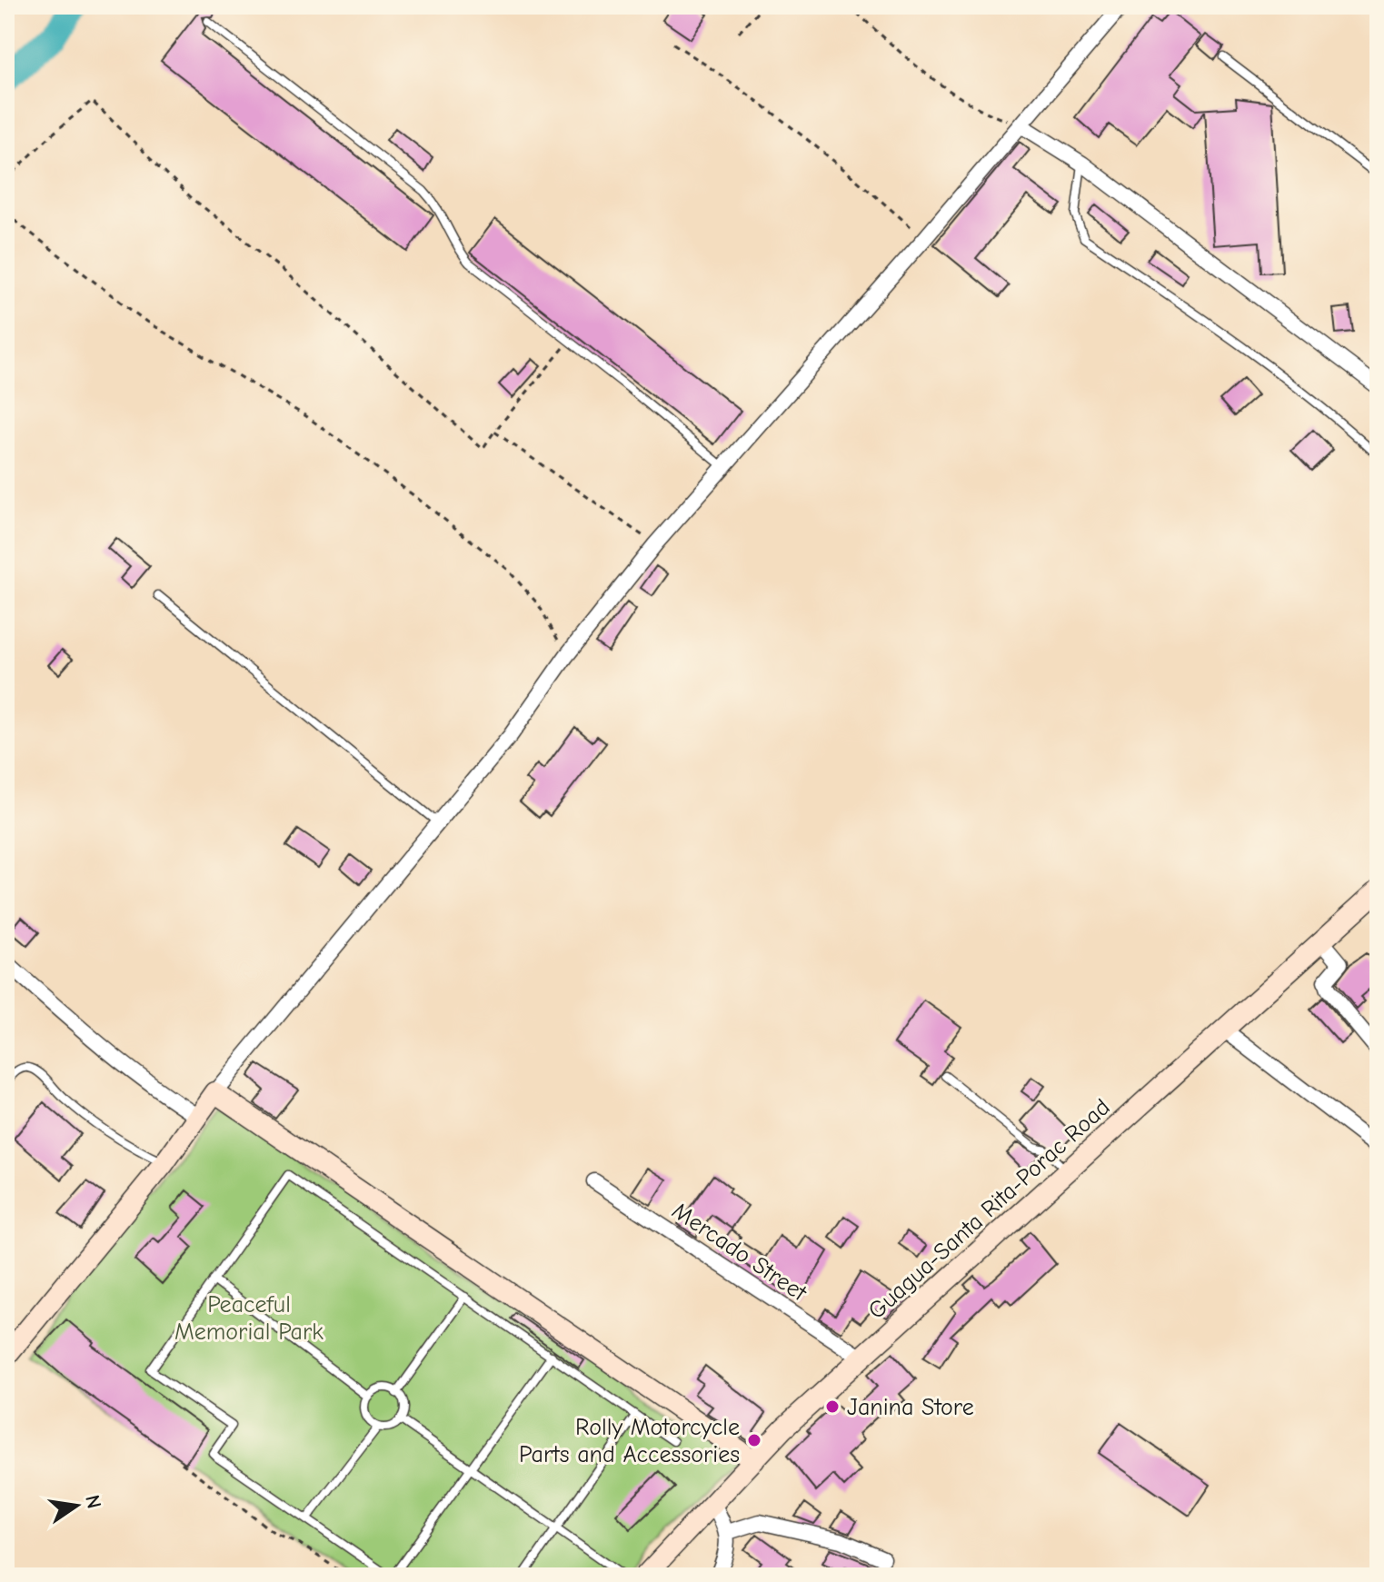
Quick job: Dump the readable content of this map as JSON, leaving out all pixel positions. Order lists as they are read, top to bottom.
{
  "streets": {
    "main road": ["Guagua-Santa Rita-Porac Road"],
    "street": ["Mercado Street"]
  },
  "crossings": [
    ["Guagua-Santa Rita-Porac Road", "Mercado Street"]
  ],
  "parks": ["Peaceful Memorial Park"],
  "places": ["Janina Store", "Rolly Motorcycle Parts and Accessories"],
  "north": "right"
}
